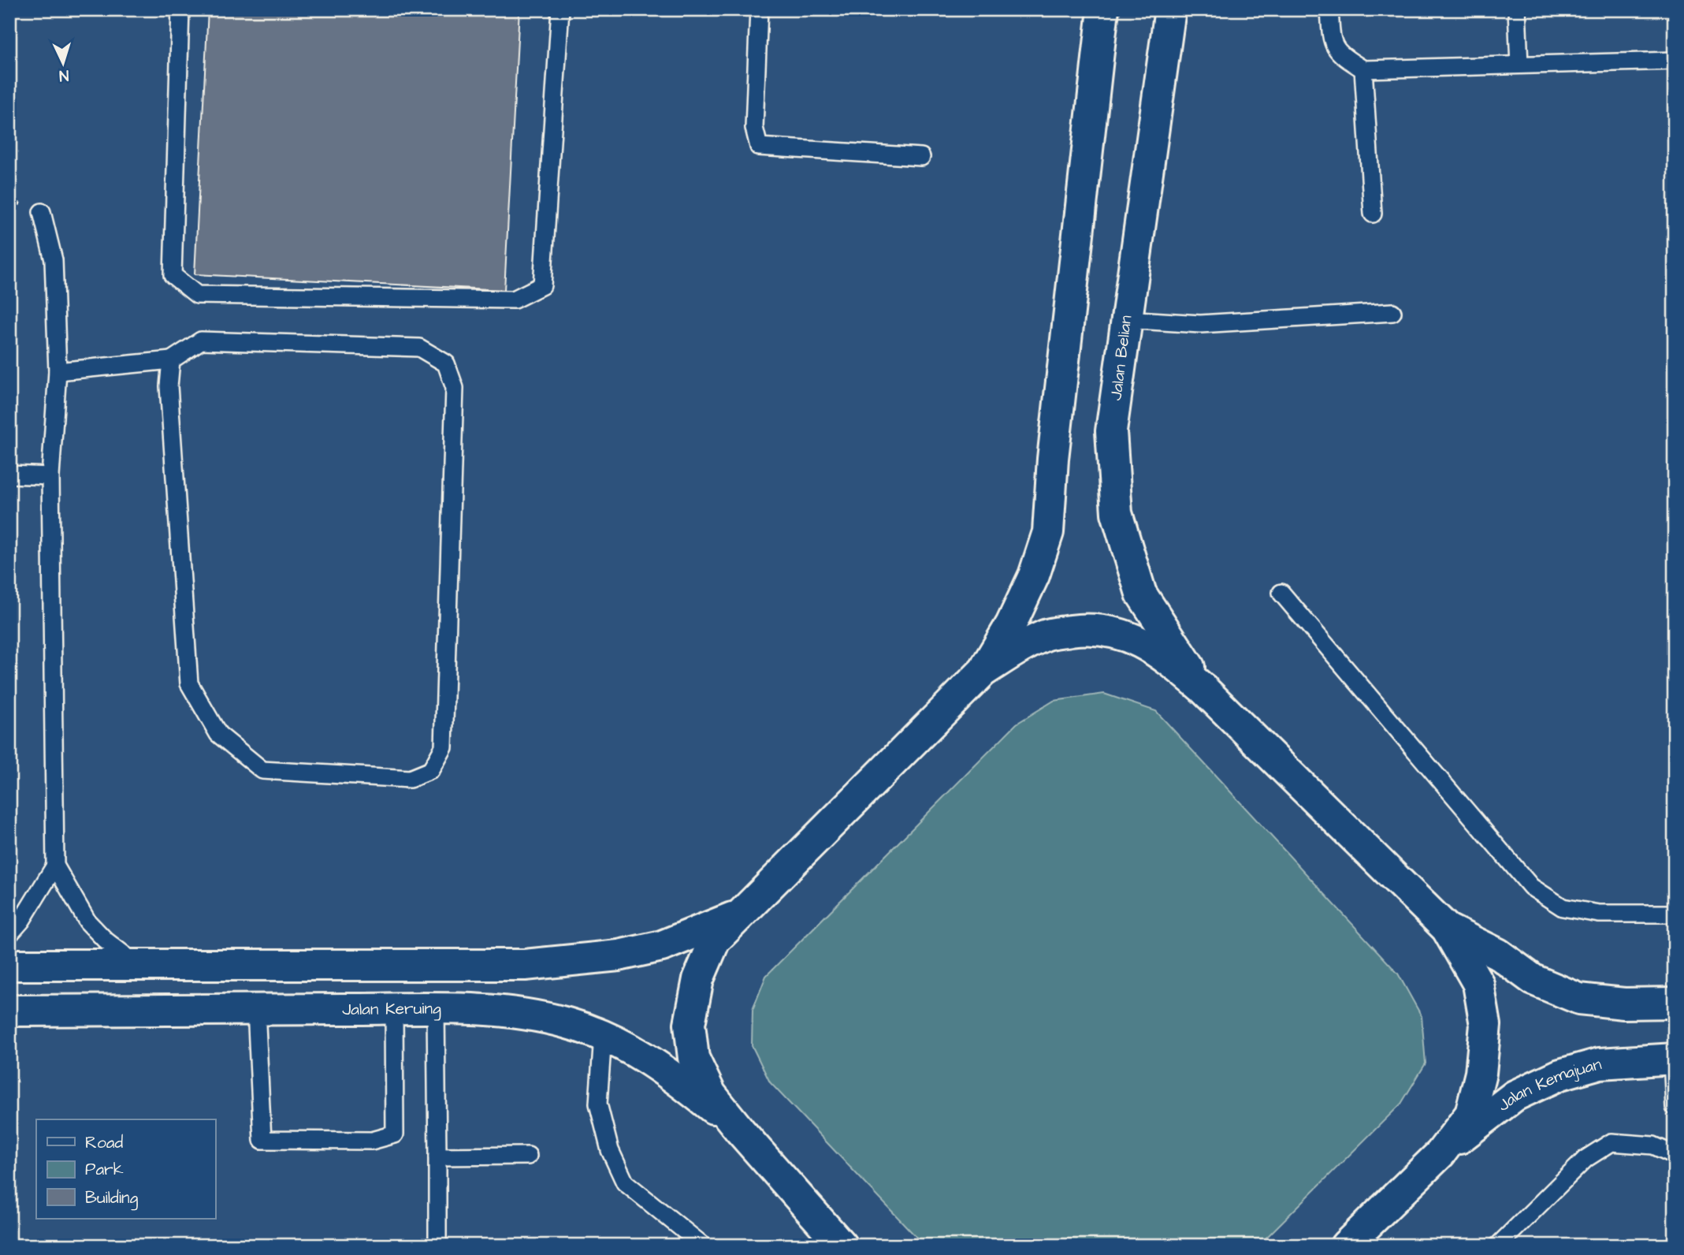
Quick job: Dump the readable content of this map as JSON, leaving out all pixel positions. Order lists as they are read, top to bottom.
{
  "streets": {
    "main road": ["Jalan Belian", "Jalan Keruing", "Jalan Kemajuan"]
  },
  "legend": ["Road", "Park", "Building"],
  "north": "bottom"
}
